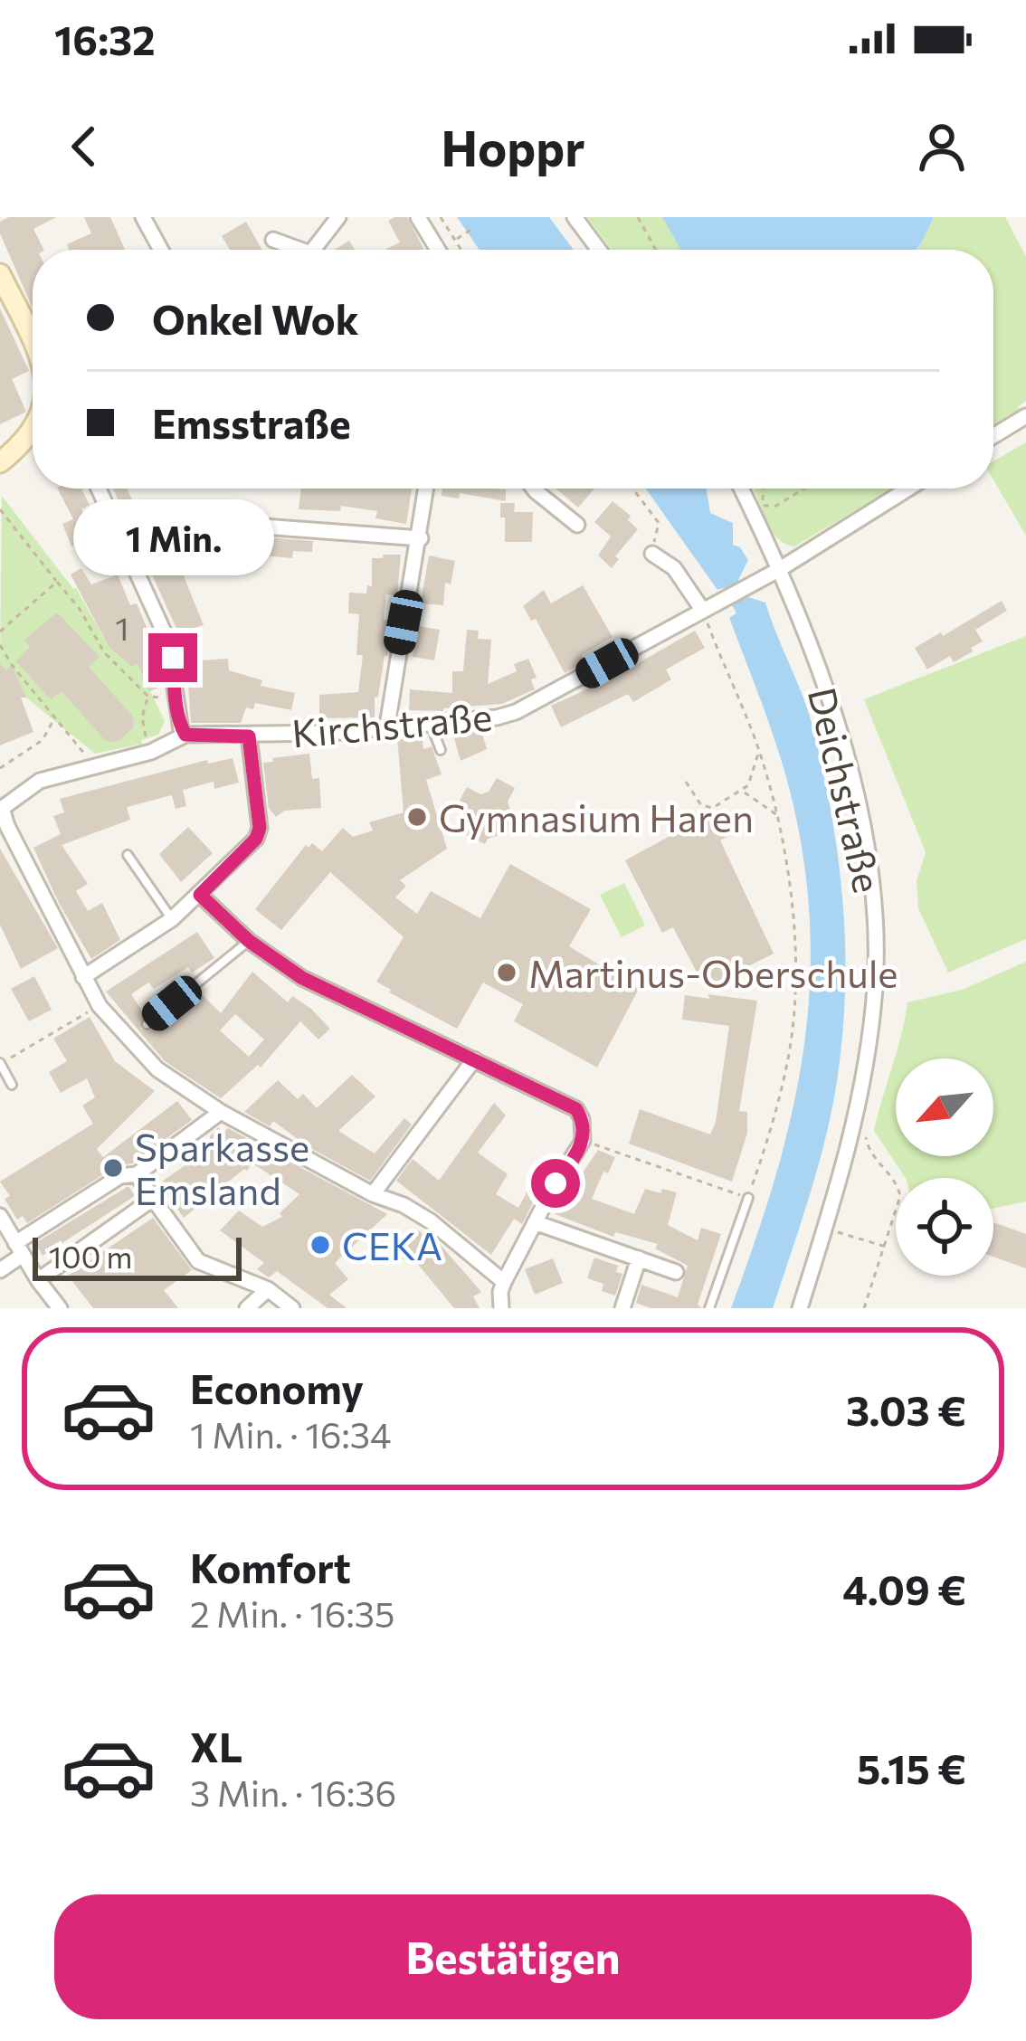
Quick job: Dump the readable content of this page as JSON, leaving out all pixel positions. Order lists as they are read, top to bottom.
{
  "streets": {
    "street": ["Kirchstraße", "Deichstraße"]
  },
  "crossings": [
    ["Kirchstraße", "Deichstraße"]
  ],
  "places": [
    "Gymnasium Haren",
    "Martinus-Oberschule",
    "Sparkasse Emsland",
    "CEKA"
  ],
  "house_numbers": ["1"],
  "scale_bar": "100 m",
  "north": "bottom left",
  "page": {
    "status": "16:32",
    "header": "Hoppr",
    "banner": ["Onkel Wok", "Emsstraße"],
    "bubble": "1 Min.",
    "scale": "100 m",
    "list": [
      {
        "name": "Economy",
        "note": "1 Min. · 16:34",
        "value": "3.03 €"
      },
      {
        "name": "Komfort",
        "note": "2 Min. · 16:35",
        "value": "4.09 €"
      },
      {
        "name": "XL",
        "note": "3 Min. · 16:36",
        "value": "5.15 €"
      }
    ],
    "buttons": "Bestätigen"
  }
}
